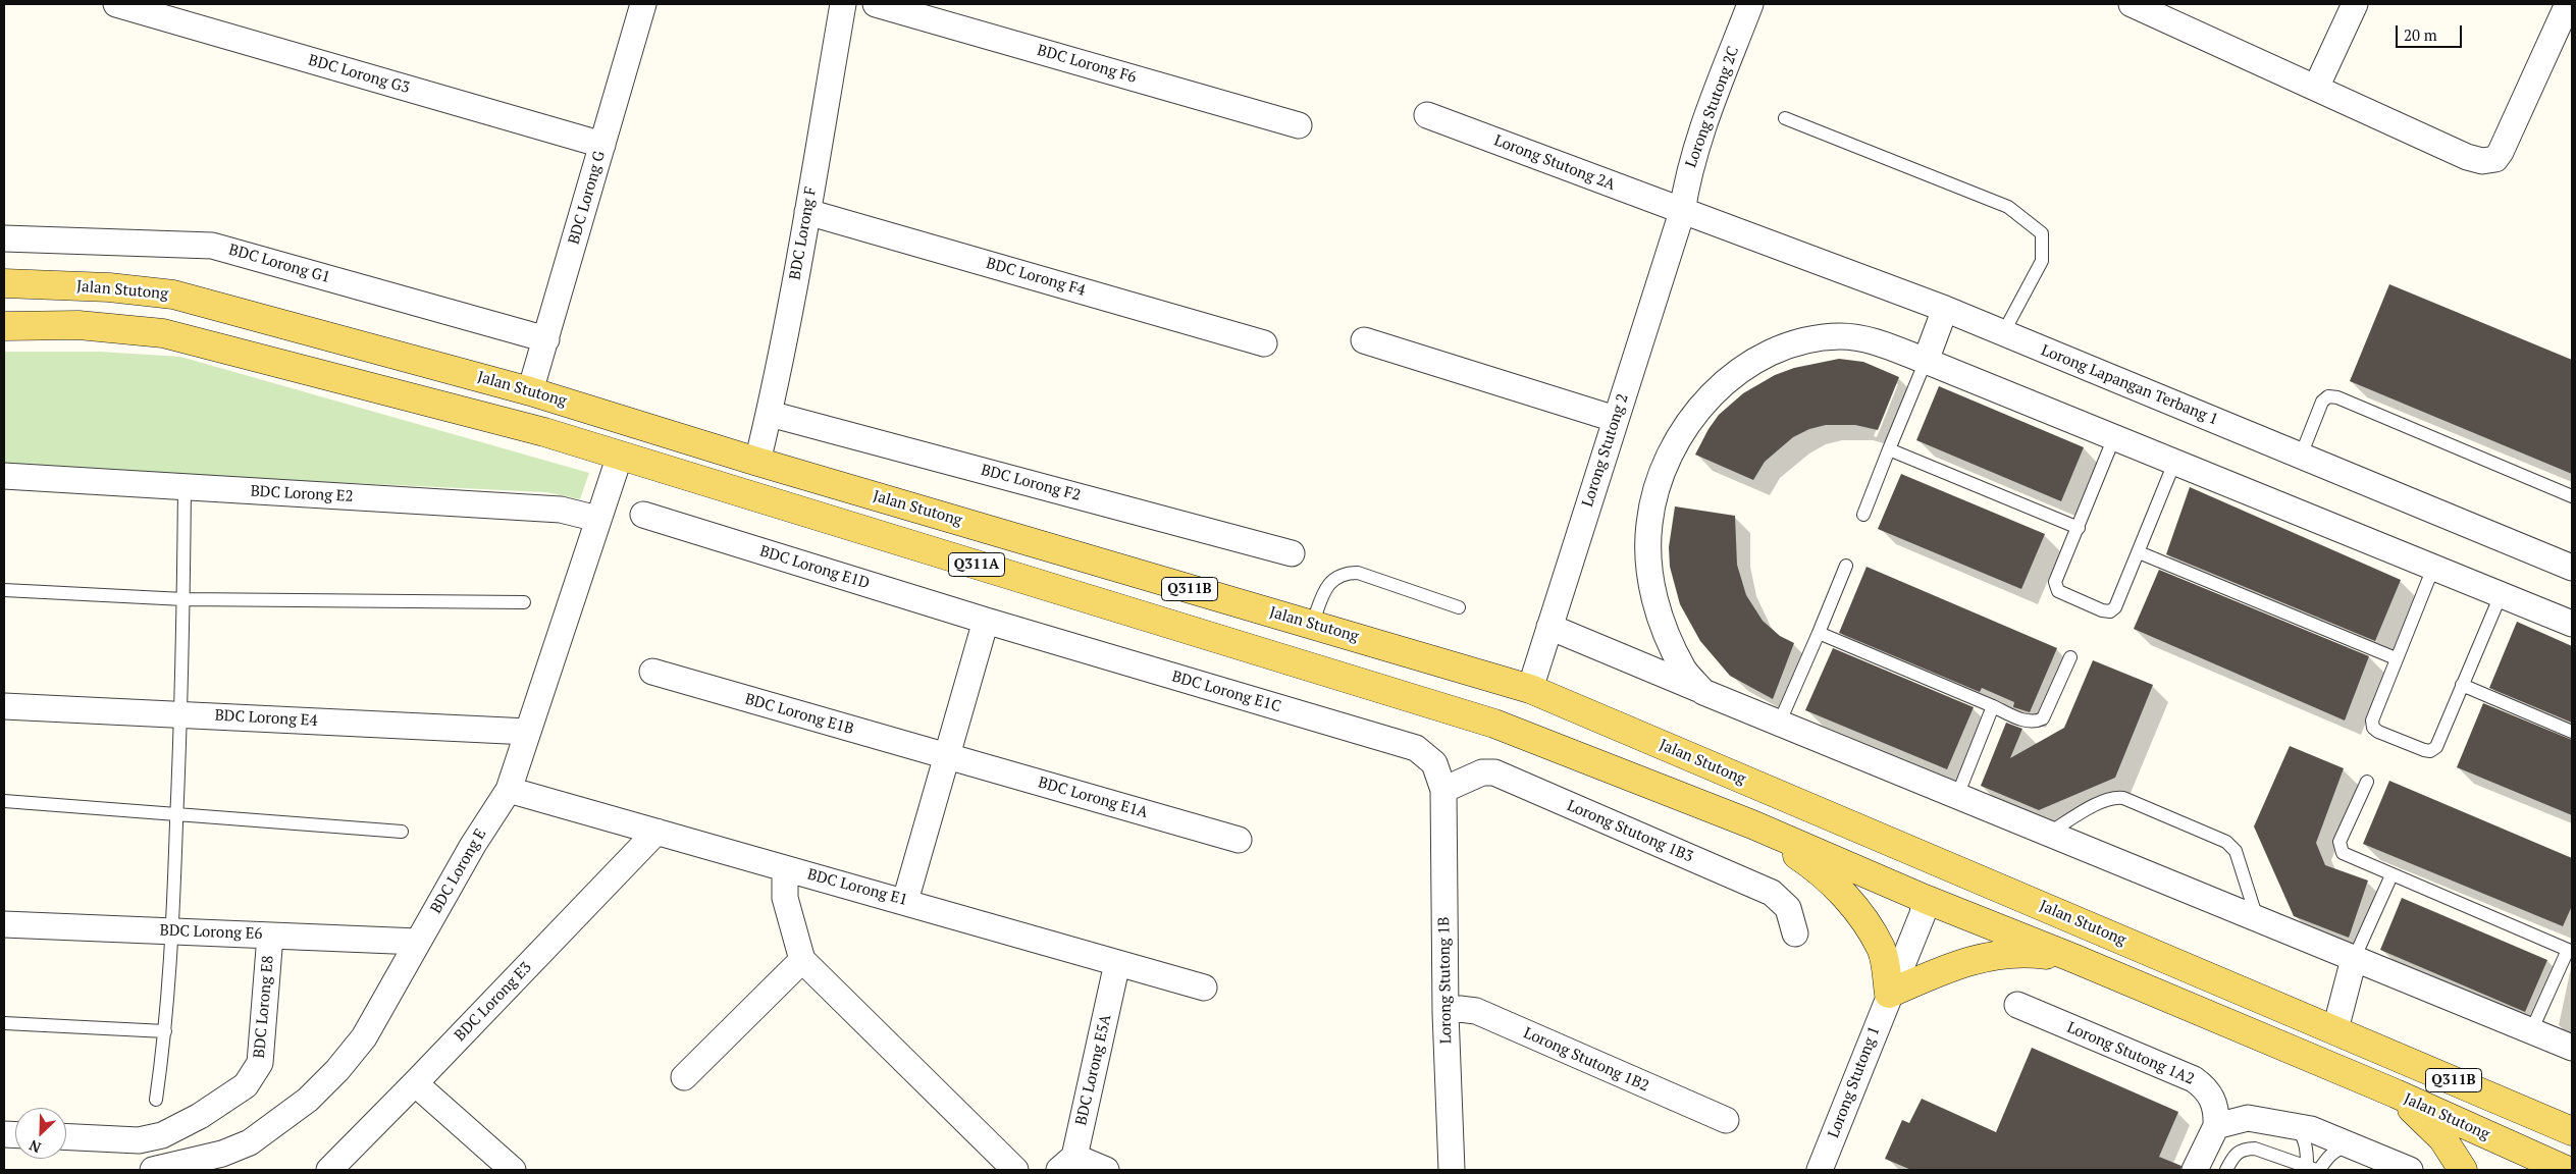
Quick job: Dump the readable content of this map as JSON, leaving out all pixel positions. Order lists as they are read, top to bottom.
{
  "streets": {
    "main road": ["Jalan Stutong", "Q311A", "Q311B"],
    "street": [
      "BDC Lorong F6",
      "BDC Lorong G3",
      "Lorong Stutong 2C",
      "Lorong Stutong 2A",
      "BDC Lorong G",
      "BDC Lorong F",
      "BDC Lorong G1",
      "BDC Lorong F4",
      "Lorong Lapangan Terbang 1",
      "Lorong Stutong 2",
      "BDC Lorong F2",
      "BDC Lorong E2",
      "BDC Lorong E1D",
      "BDC Lorong E1C",
      "BDC Lorong E1B",
      "BDC Lorong E4",
      "BDC Lorong E1A",
      "Lorong Stutong 1B3",
      "BDC Lorong E",
      "BDC Lorong E1",
      "BDC Lorong E6",
      "Lorong Stutong 1B",
      "BDC Lorong E3",
      "BDC Lorong E8",
      "Lorong Stutong 1A2",
      "Lorong Stutong 1B2",
      "BDC Lorong E5A",
      "Lorong Stutong 1"
    ]
  },
  "crossings": [
    ["BDC Lorong G3", "BDC Lorong G"],
    ["Lorong Stutong 2C", "Lorong Stutong 2A"],
    ["Lorong Stutong 2C", "Lorong Lapangan Terbang 1"],
    ["Lorong Stutong 2C", "Lorong Stutong 2"],
    ["Lorong Stutong 2A", "Lorong Lapangan Terbang 1"],
    ["Lorong Stutong 2A", "Lorong Stutong 2"],
    ["BDC Lorong G", "BDC Lorong G1"],
    ["BDC Lorong G", "Jalan Stutong"],
    ["BDC Lorong F", "BDC Lorong F4"],
    ["BDC Lorong F", "Jalan Stutong"],
    ["BDC Lorong F", "BDC Lorong F2"],
    ["Jalan Stutong", "Lorong Stutong 2"],
    ["Jalan Stutong", "BDC Lorong E"],
    ["Jalan Stutong", "Lorong Stutong 1"],
    ["Lorong Lapangan Terbang 1", "Lorong Stutong 2"],
    ["BDC Lorong E2", "BDC Lorong E"],
    ["BDC Lorong E1D", "BDC Lorong E1C"],
    ["BDC Lorong E1C", "Lorong Stutong 1B3"],
    ["BDC Lorong E1C", "Lorong Stutong 1B"],
    ["BDC Lorong E1B", "BDC Lorong E1A"],
    ["BDC Lorong E4", "BDC Lorong E"],
    ["Lorong Stutong 1B3", "Lorong Stutong 1B"],
    ["BDC Lorong E", "BDC Lorong E1"],
    ["BDC Lorong E", "BDC Lorong E6"],
    ["BDC Lorong E1", "BDC Lorong E3"],
    ["BDC Lorong E1", "BDC Lorong E5A"],
    ["BDC Lorong E6", "BDC Lorong E8"],
    ["Lorong Stutong 1B", "Lorong Stutong 1B2"]
  ],
  "scale_bar": "20 m",
  "north": "bottom left"
}
